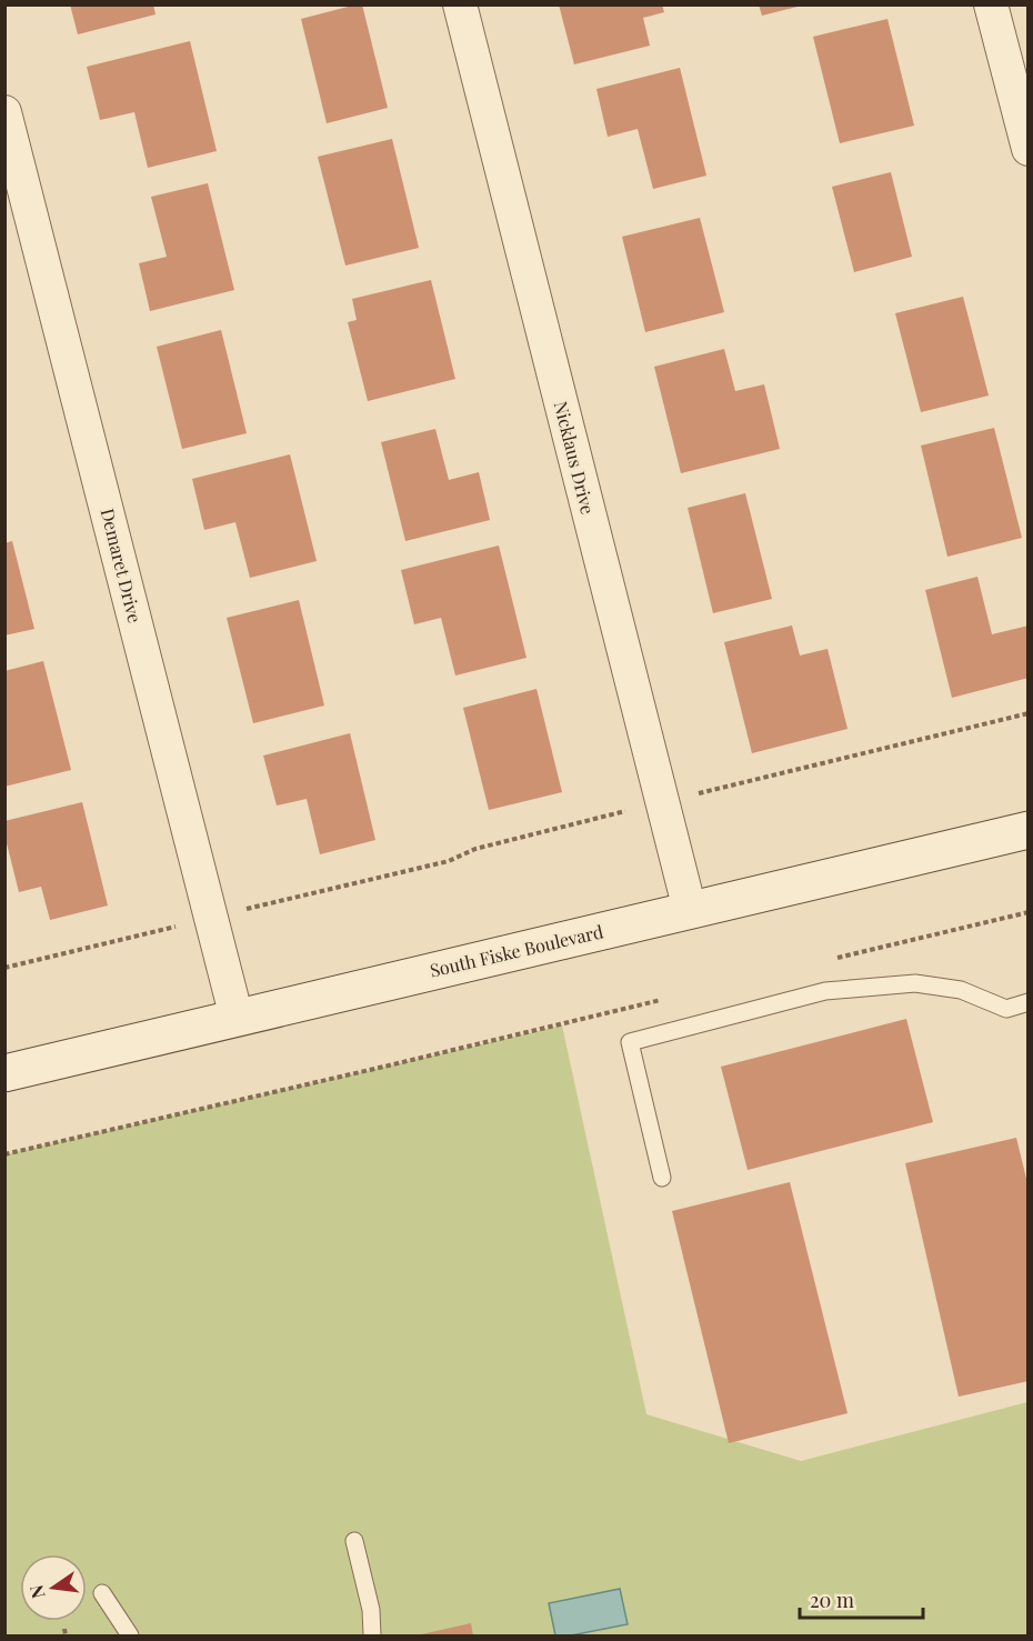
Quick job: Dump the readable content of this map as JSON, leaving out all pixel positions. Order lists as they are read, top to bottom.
{
  "streets": {
    "main road": ["South Fiske Boulevard"],
    "street": ["Nicklaus Drive", "Demaret Drive"]
  },
  "crossings": [
    ["Nicklaus Drive", "South Fiske Boulevard"],
    ["Demaret Drive", "South Fiske Boulevard"]
  ],
  "scale_bar": "20 m",
  "north": "left"
}
